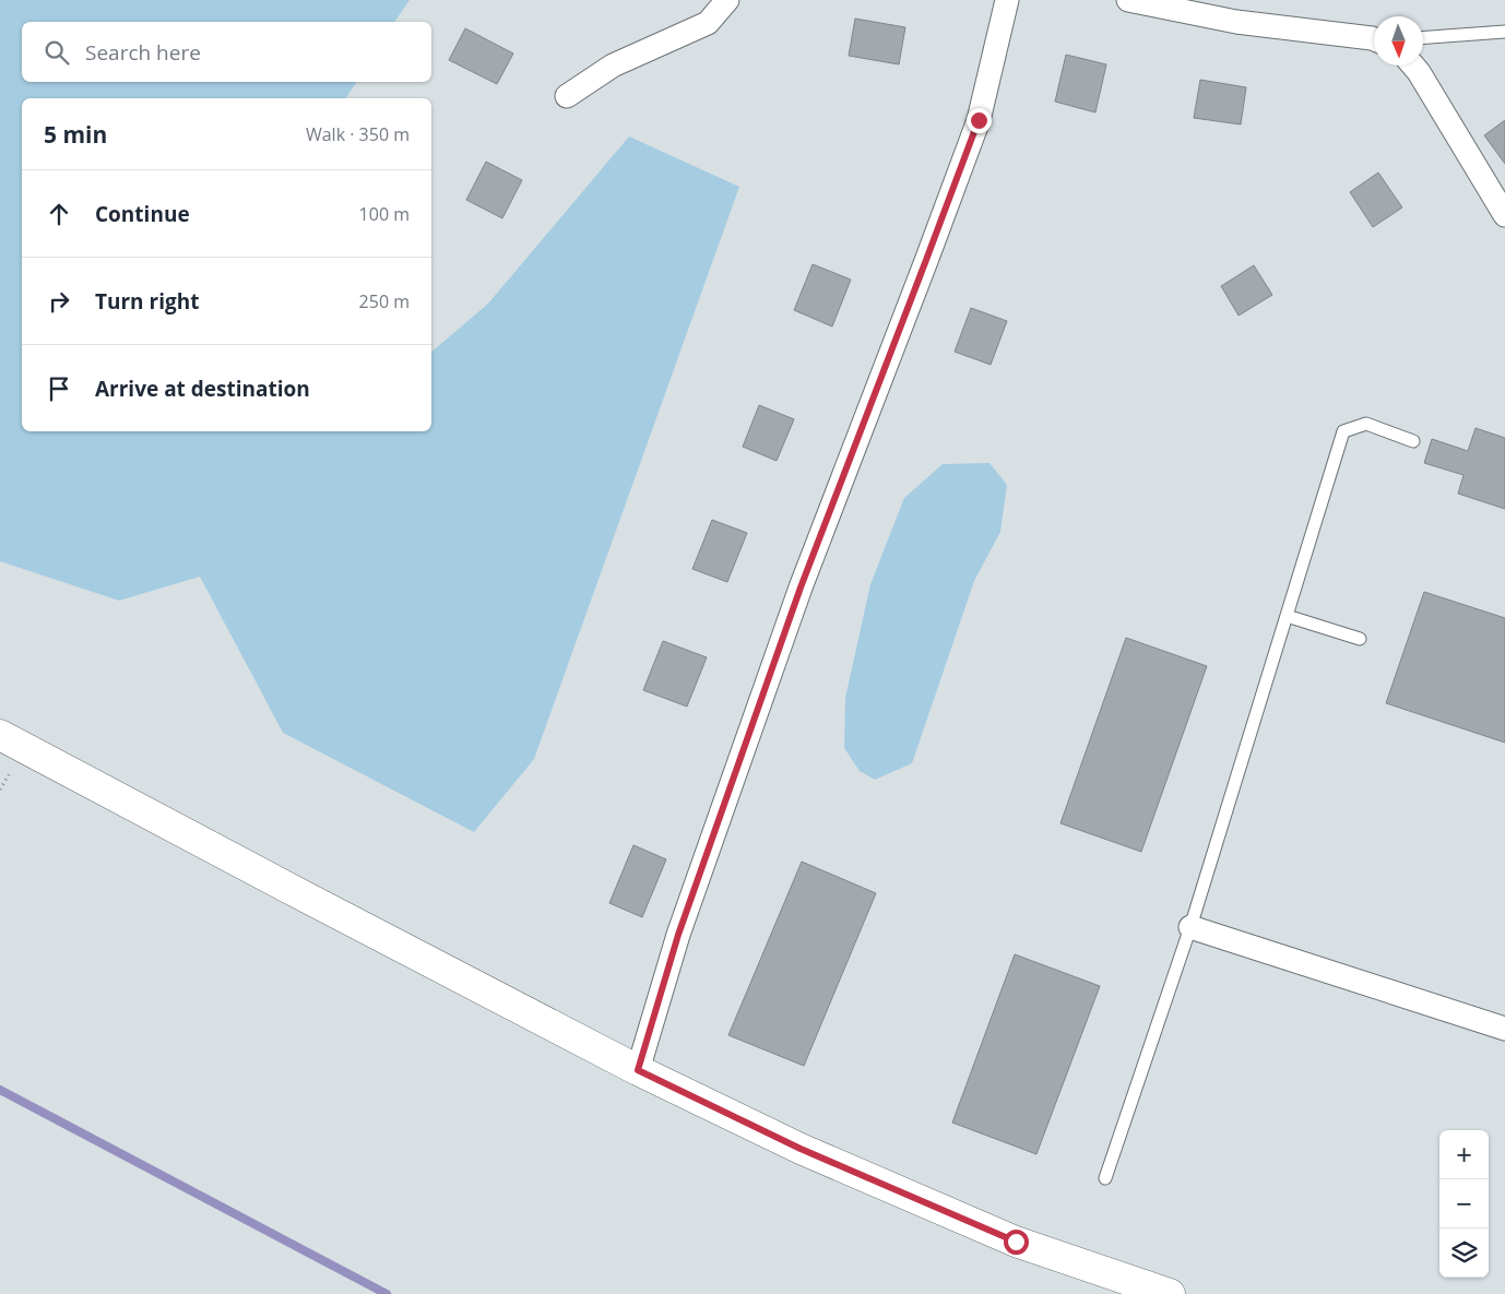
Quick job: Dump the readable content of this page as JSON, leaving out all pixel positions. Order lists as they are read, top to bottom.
{
  "north": "bottom",
  "page": {
    "search": "Search here",
    "heading": ["5 min", "Walk · 350 m"],
    "list": [
      ["Continue", "100 m"],
      ["Turn right", "250 m"],
      "Arrive at destination"
    ],
    "map_buttons": ["+", "−"]
  }
}
